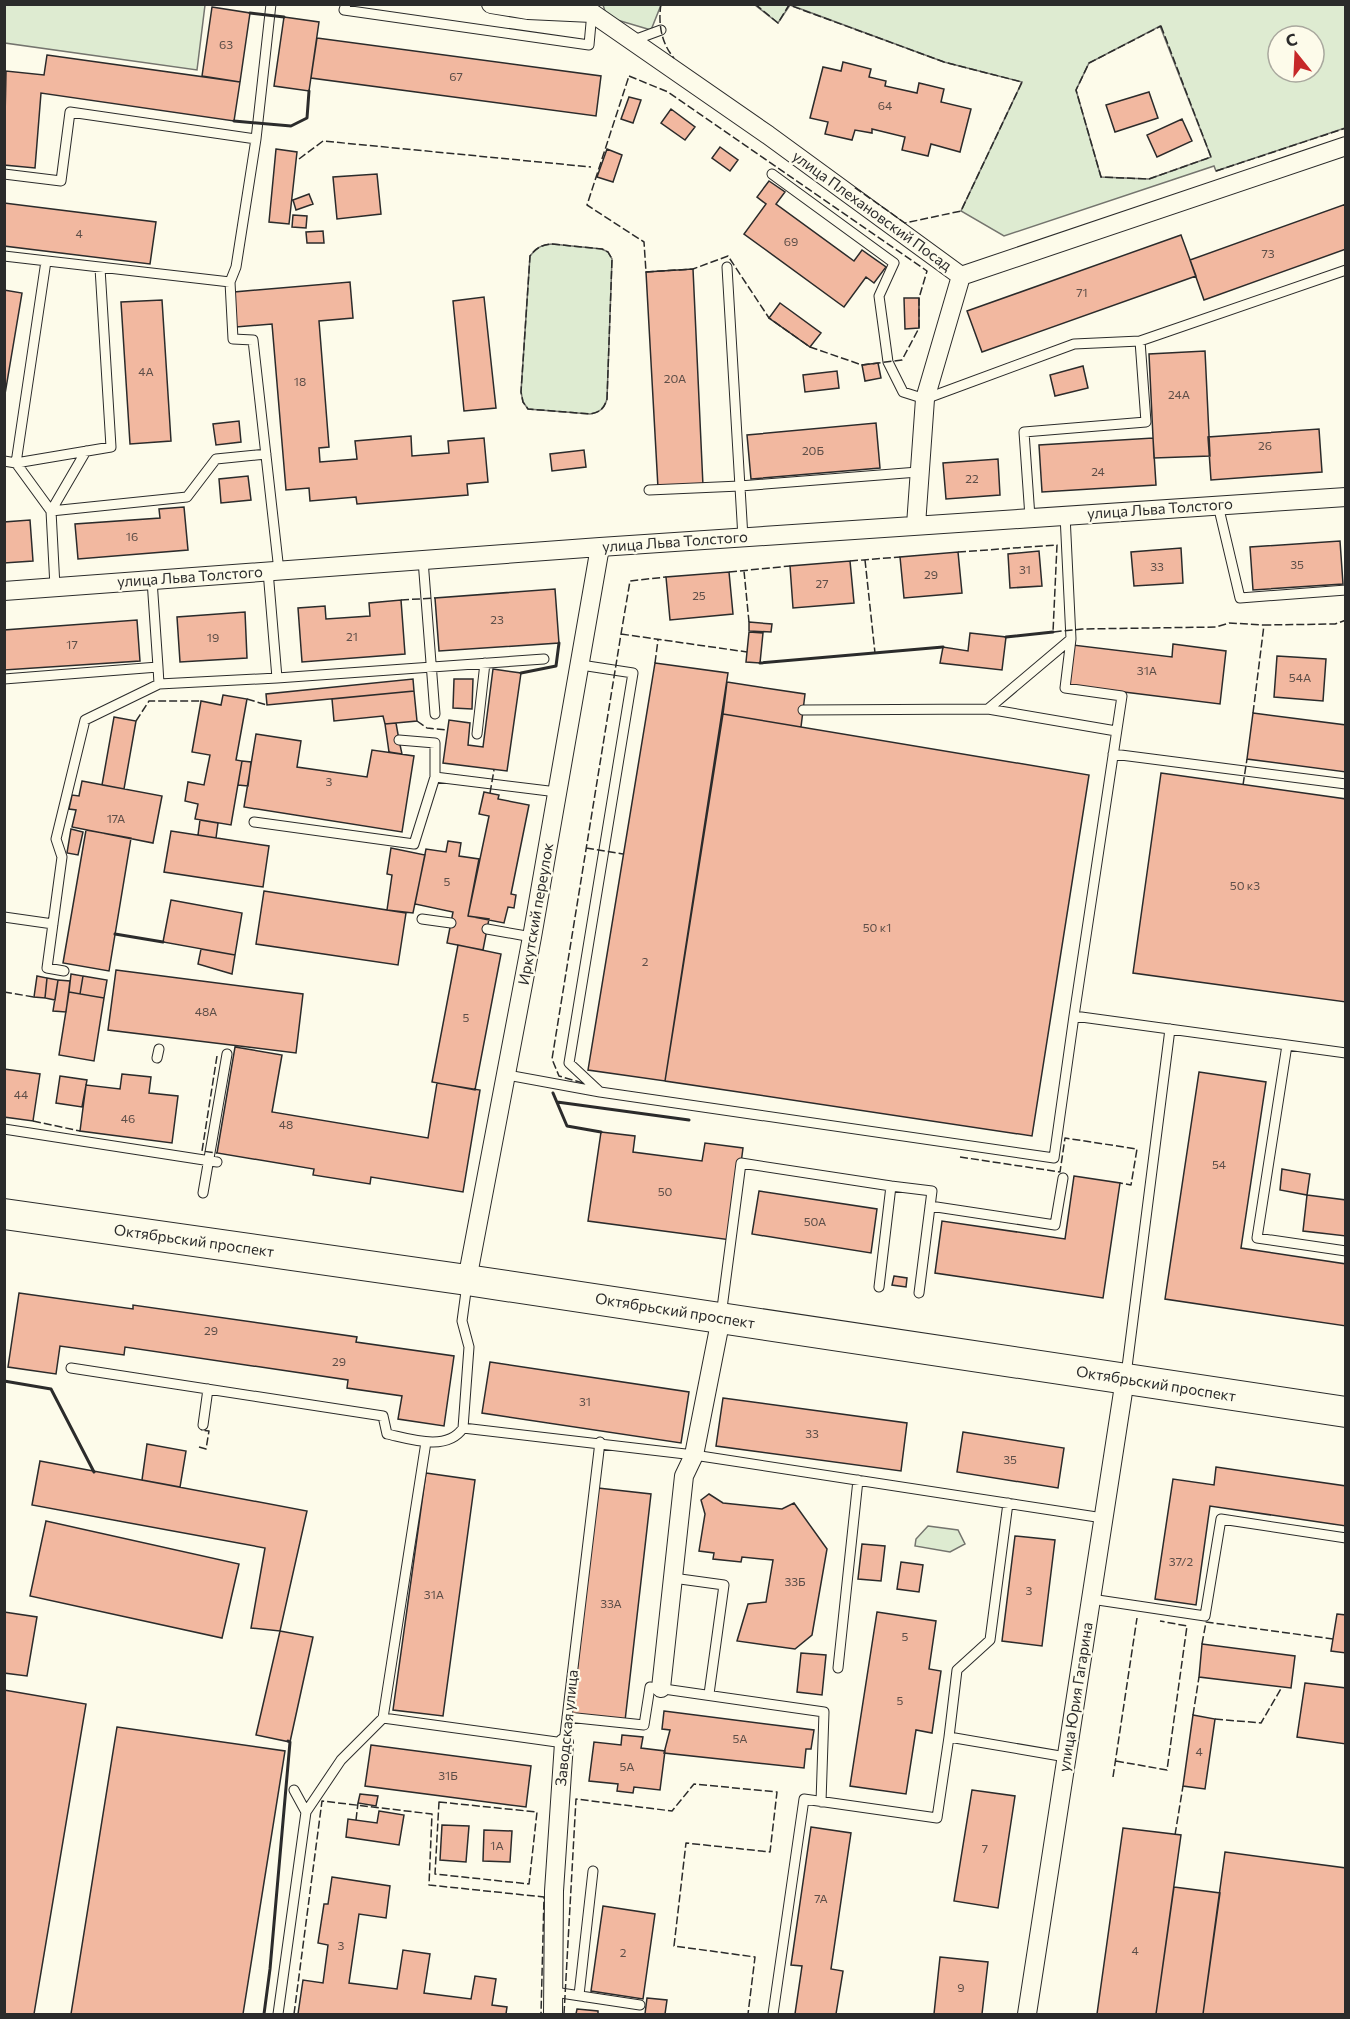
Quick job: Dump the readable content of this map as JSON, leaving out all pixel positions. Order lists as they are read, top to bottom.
{
  "streets": {
    "main road": ["Октябрьский проспект"],
    "street": [
      "улица Плехановский Посад",
      "улица Льва Толстого",
      "Иркутский переулок",
      "улица Юрия Гагарина",
      "Заводская улица"
    ]
  },
  "crossings": [
    ["улица Льва Толстого", "Иркутский переулок"],
    ["Иркутский переулок", "Октябрьский проспект"],
    ["Октябрьский проспект", "улица Юрия Гагарина"]
  ],
  "house_numbers": [
    "63",
    "67",
    "64",
    "4",
    "69",
    "73",
    "71",
    "4А",
    "20А",
    "18",
    "24А",
    "26",
    "20Б",
    "24",
    "22",
    "16",
    "35",
    "33",
    "31",
    "29",
    "27",
    "25",
    "23",
    "21",
    "19",
    "17",
    "31А",
    "54А",
    "3",
    "17А",
    "5",
    "50 к3",
    "50 к1",
    "2",
    "48А",
    "5",
    "44",
    "46",
    "48",
    "54",
    "50",
    "50А",
    "29",
    "29",
    "31",
    "33",
    "35",
    "37/2",
    "33Б",
    "3",
    "31А",
    "33А",
    "5",
    "5",
    "5А",
    "4",
    "5А",
    "31Б",
    "1А",
    "7",
    "7А",
    "3",
    "4",
    "2",
    "9"
  ],
  "north": "top"
}
